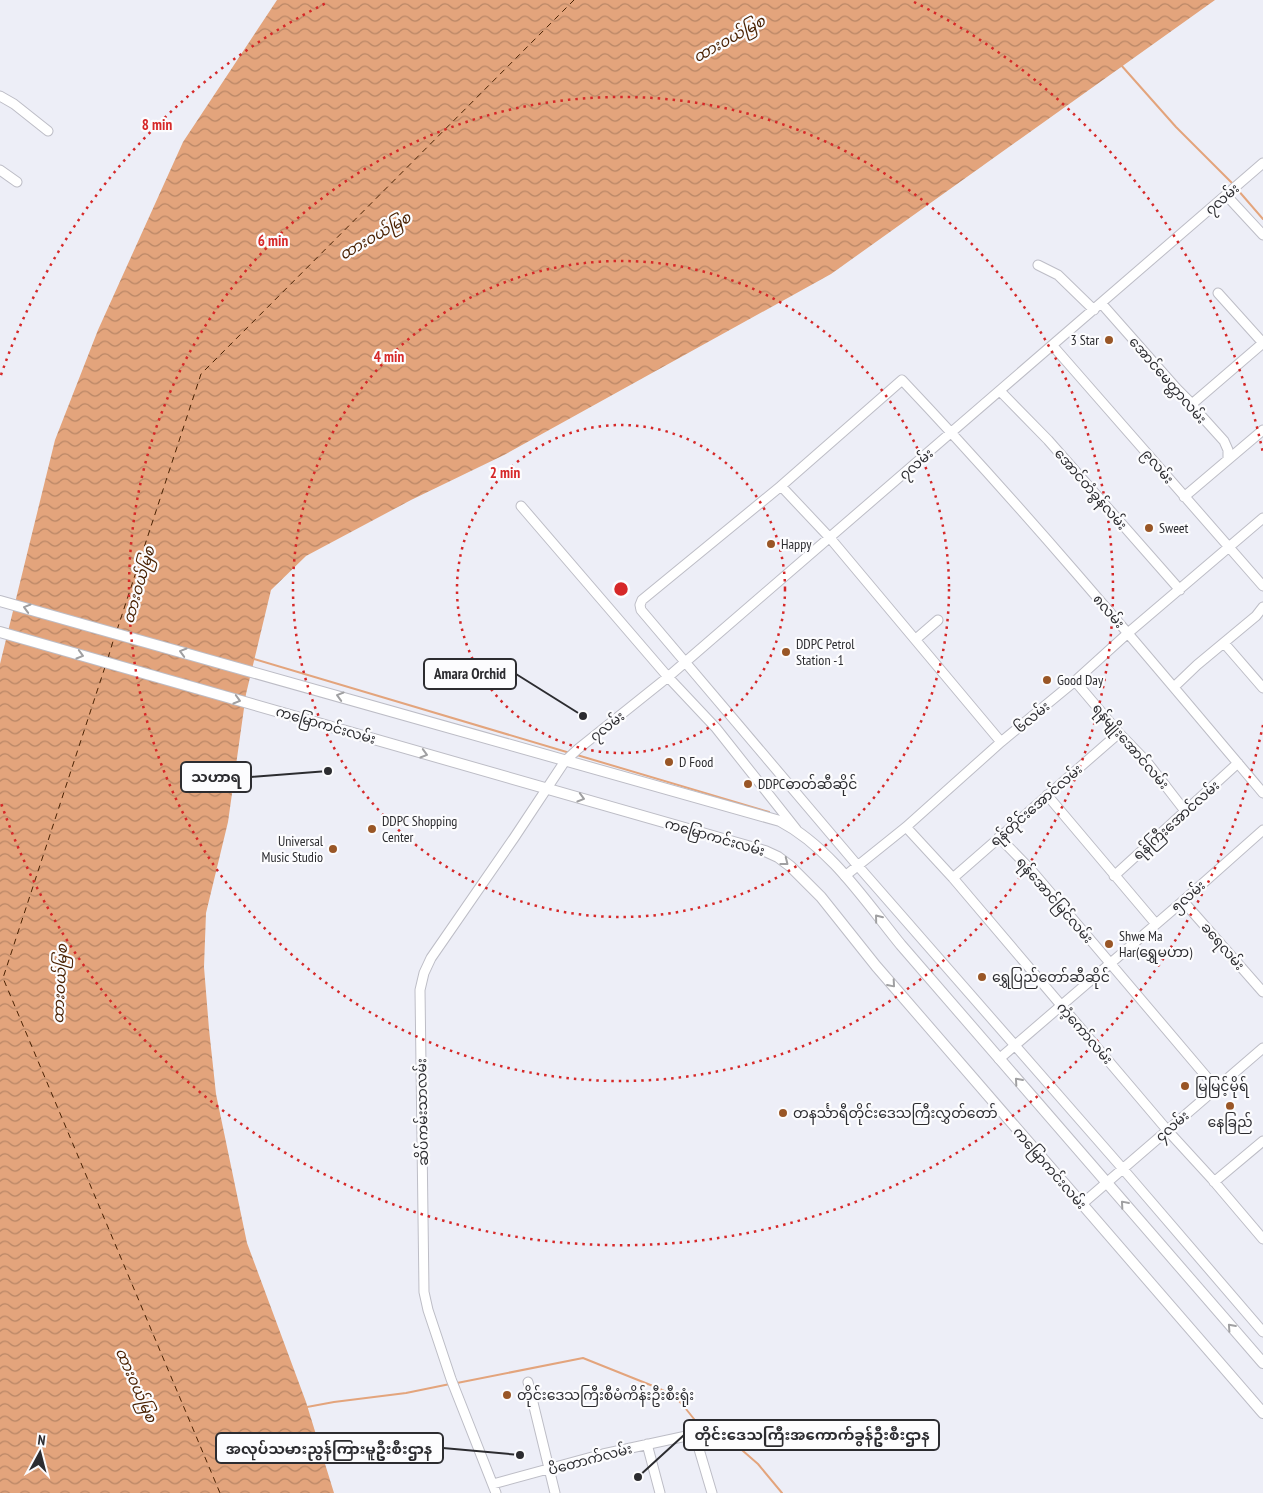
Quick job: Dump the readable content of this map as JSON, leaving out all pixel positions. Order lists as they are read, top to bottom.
{
  "streets": {
    "main road": ["ကမြောကင်းလမ်း"],
    "street": [
      "၇လမ်း",
      "အောင်မေတ္တာလမ်း",
      "၉လမ်း",
      "အောင်တံခွန်လမ်း",
      "၈လမ်း",
      "၆လမ်း",
      "ရန်မျိုးအောင်လမ်း",
      "ရန်တိုင်းအောင်လမ်း",
      "ရန်ကြီးအောင်လမ်း",
      "၅လမ်း",
      "ရန်အောင်မြင်လမ်း",
      "ခရေလမ်း",
      "ကံ့ကော်လမ်း",
      "ဆိပ်ကမ်းသာလမ်း",
      "၄လမ်း",
      "ပိတောက်လမ်း"
    ]
  },
  "crossings": [
    ["၇လမ်း", "အောင်မေတ္တာလမ်း"],
    ["၇လမ်း", "၉လမ်း"],
    ["၇လမ်း", "အောင်တံခွန်လမ်း"],
    ["၇လမ်း", "၈လမ်း"],
    ["၇လမ်း", "ဆိပ်ကမ်းသာလမ်း"],
    ["၉လမ်း", "၆လမ်း"],
    ["အောင်တံခွန်လမ်း", "၆လမ်း"],
    ["၈လမ်း", "၆လမ်း"],
    ["၈လမ်း", "ရန်ကြီးအောင်လမ်း"],
    ["၆လမ်း", "ရန်မျိုးအောင်လမ်း"],
    ["၆လမ်း", "ကံ့ကော်လမ်း"],
    ["ကမြောကင်းလမ်း", "ဆိပ်ကမ်းသာလမ်း"],
    ["ကမြောကင်းလမ်း", "၄လမ်း"],
    ["ရန်မျိုးအောင်လမ်း", "ရန်တိုင်းအောင်လမ်း"],
    ["ရန်မျိုးအောင်လမ်း", "ရန်ကြီးအောင်လမ်း"],
    ["ရန်တိုင်းအောင်လမ်း", "ရန်အောင်မြင်လမ်း"],
    ["ရန်တိုင်းအောင်လမ်း", "ကံ့ကော်လမ်း"],
    ["၅လမ်း", "ရန်အောင်မြင်လမ်း"],
    ["၅လမ်း", "ခရေလမ်း"],
    ["၅လမ်း", "ကံ့ကော်လမ်း"],
    ["ရန်အောင်မြင်လမ်း", "၄လမ်း"],
    ["ကံ့ကော်လမ်း", "၄လမ်း"],
    ["ဆိပ်ကမ်းသာလမ်း", "ပိတောက်လမ်း"]
  ],
  "water": ["ထားဝယ်မြစ"],
  "places": [
    "3 Star",
    "Sweet",
    "Happy",
    "DDPC Petrol Station -1",
    "Good Day",
    "Amara Orchid",
    "D Food",
    "သဟာရ",
    "DDPCဓာတ်ဆီဆိုင်",
    "DDPC Shopping Center",
    "Universal Music Studio",
    "Shwe Ma Har(‌‌ရွှေမဟာ)",
    "ရွှေပြည်တော်ဆီဆိုင်",
    "မြမြင့်မိုရ်",
    "နေခြည်",
    "တနင်္သာရီတိုင်းဒေသကြီးလွှတ်တော်",
    "တိုင်းဒေသကြီးစီမံကိန်းဦးစီးရုံး",
    "အလုပ်သမားညွန်ကြားမူဦးစီးဌာန",
    "တိုင်းဒေသကြီးအကောက်ခွန်ဦးစီးဌာန"
  ],
  "north": "top",
  "rings": [
    "8 min",
    "6 min",
    "4 min",
    "2 min"
  ]
}
